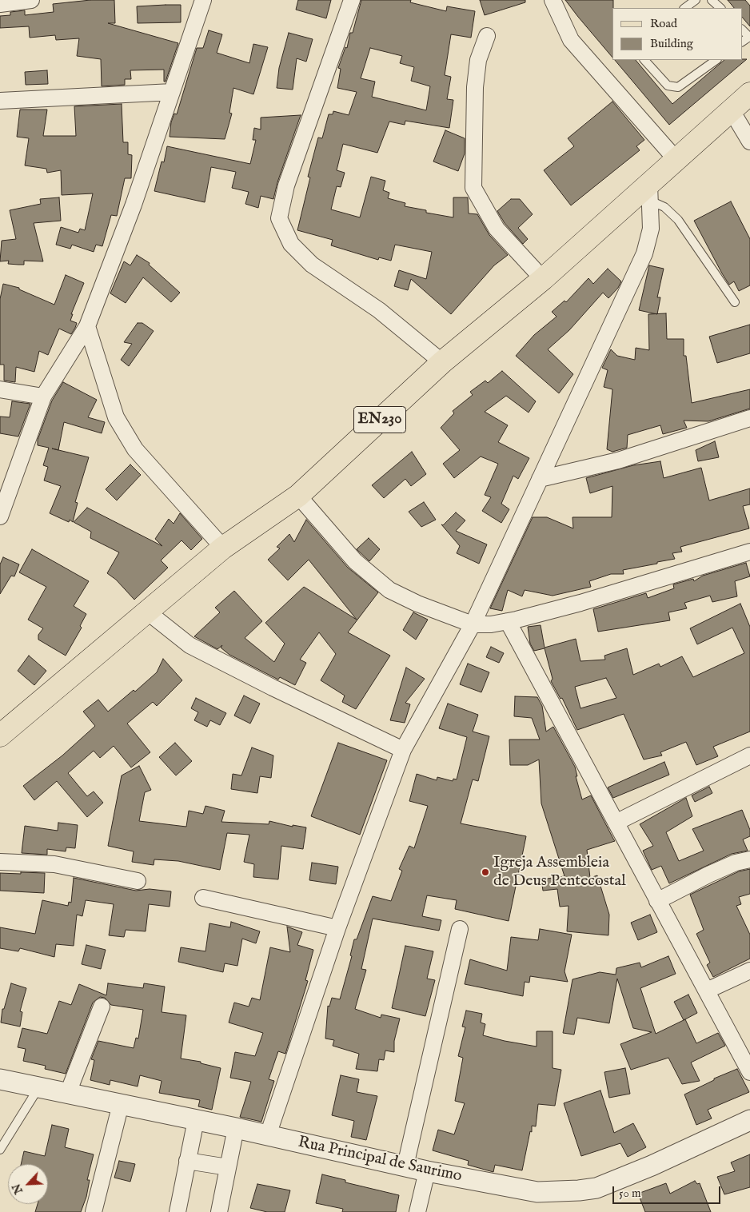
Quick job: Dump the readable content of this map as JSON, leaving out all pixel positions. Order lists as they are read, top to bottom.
{
  "streets": {
    "main road": ["EN230"],
    "street": ["Rua Principal de Saurimo"]
  },
  "places": ["Igreja Assembleia de Deus Pentecostal"],
  "legend": ["Road", "Building"],
  "scale_bar": "50 m",
  "north": "bottom left"
}
